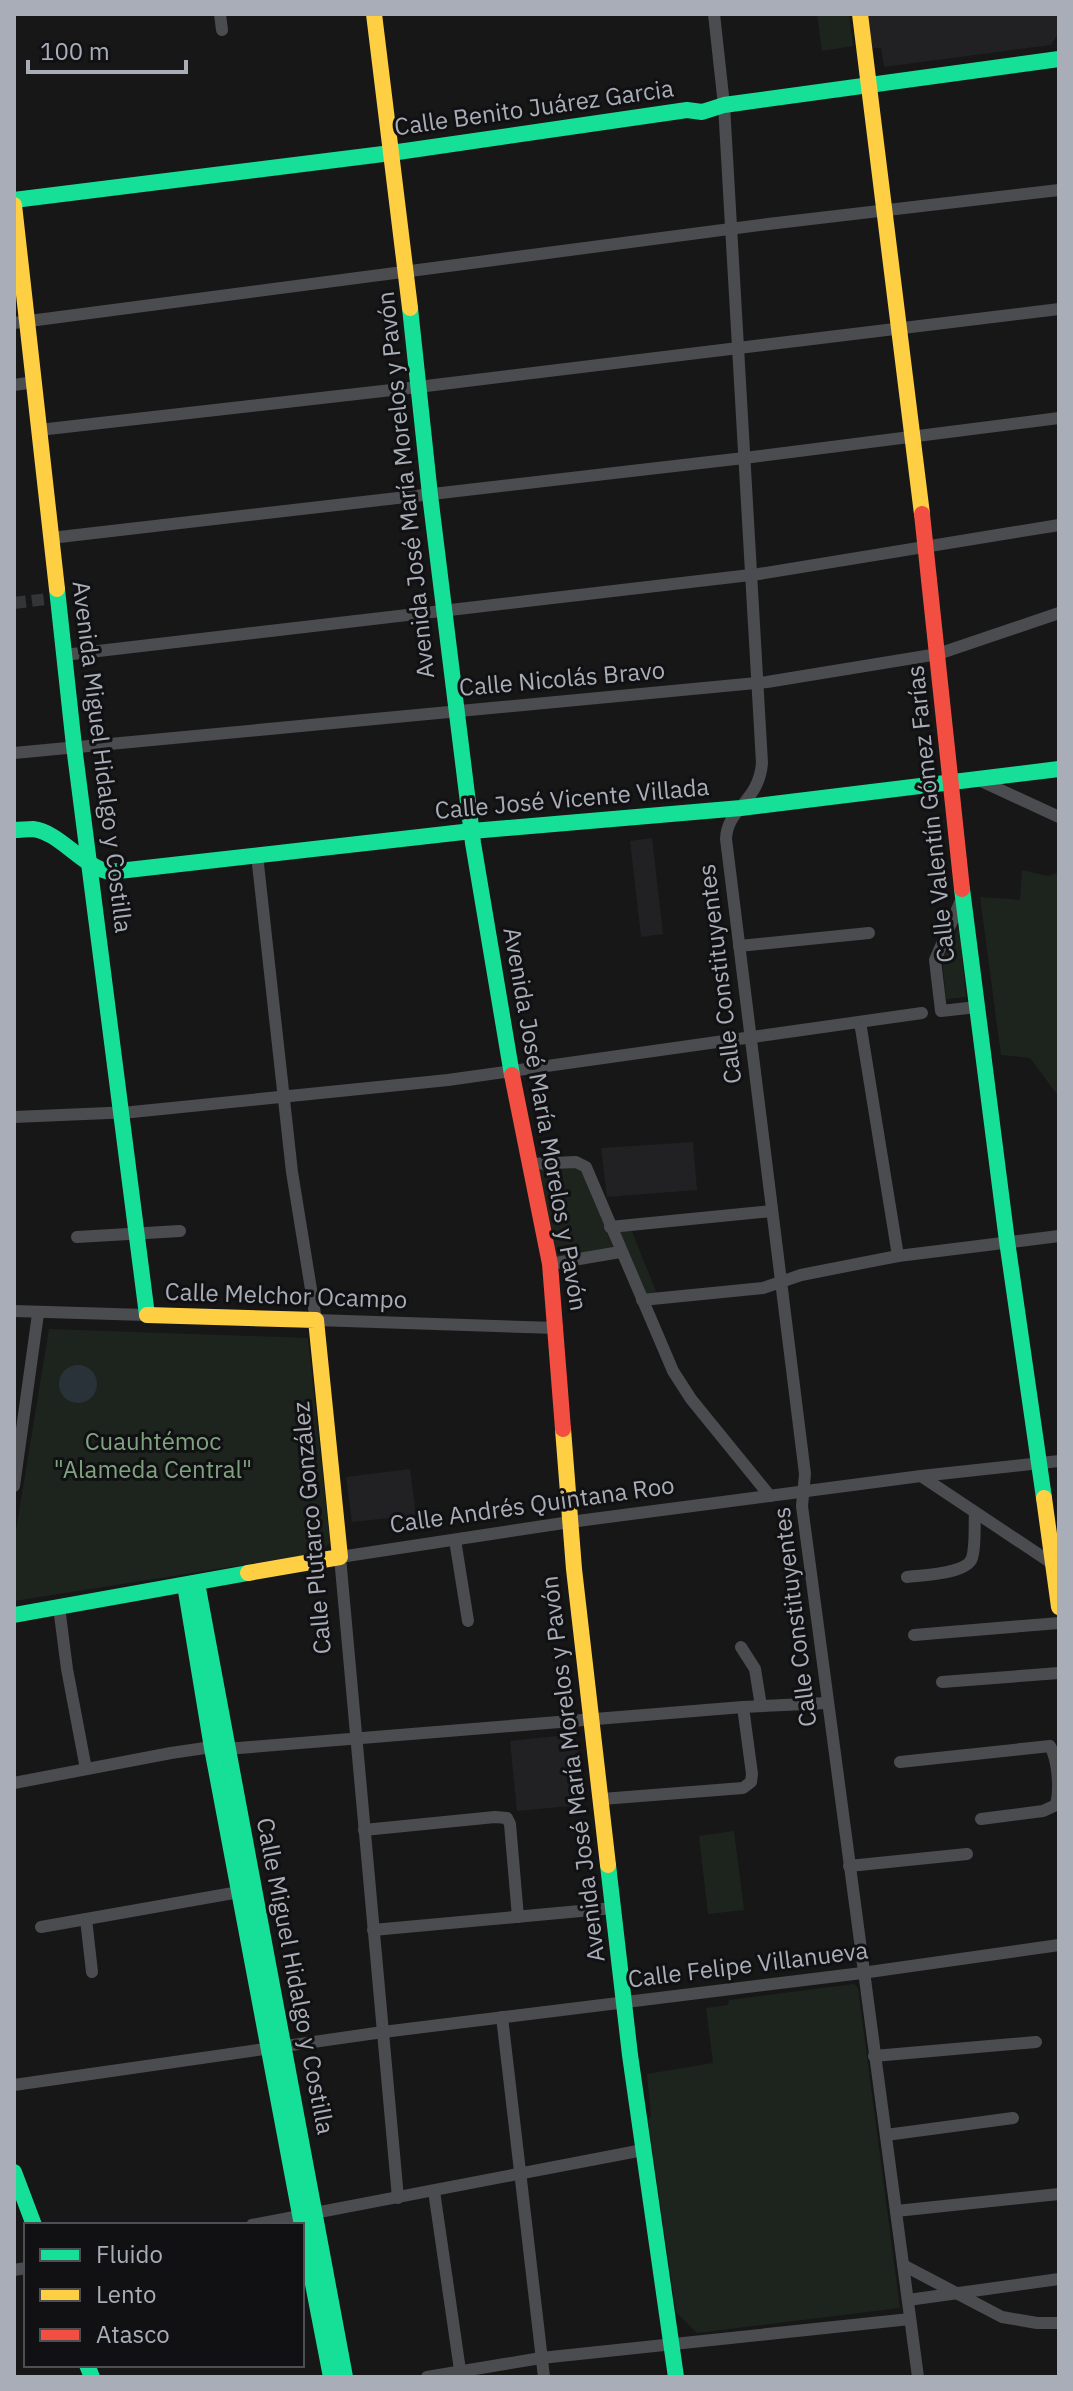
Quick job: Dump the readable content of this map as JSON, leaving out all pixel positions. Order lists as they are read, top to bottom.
{
  "streets": {
    "main road": [
      "Calle Benito Juárez Garcia",
      "Avenida José María Morelos y Pavón",
      "Avenida Miguel Hidalgo y Costilla",
      "Calle José Vicente Villada",
      "Calle Valentín Gómez Farías",
      "Calle Melchor Ocampo",
      "Calle Andrés Quintana Roo",
      "Calle Plutarco González",
      "Calle Miguel Hidalgo y Costilla"
    ],
    "street": ["Calle Nicolás Bravo", "Calle Constituyentes", "Calle Felipe Villanueva"]
  },
  "crossings": [
    ["Calle Benito Juárez Garcia", "Avenida José María Morelos y Pavón"],
    ["Calle Benito Juárez Garcia", "Avenida Miguel Hidalgo y Costilla"],
    ["Calle Benito Juárez Garcia", "Calle Valentín Gómez Farías"],
    ["Calle Benito Juárez Garcia", "Calle Constituyentes"],
    ["Avenida José María Morelos y Pavón", "Calle Nicolás Bravo"],
    ["Avenida José María Morelos y Pavón", "Calle José Vicente Villada"],
    ["Avenida José María Morelos y Pavón", "Calle Melchor Ocampo"],
    ["Avenida José María Morelos y Pavón", "Calle Andrés Quintana Roo"],
    ["Avenida José María Morelos y Pavón", "Calle Felipe Villanueva"],
    ["Calle Nicolás Bravo", "Avenida Miguel Hidalgo y Costilla"],
    ["Calle Nicolás Bravo", "Calle Valentín Gómez Farías"],
    ["Calle Nicolás Bravo", "Calle Constituyentes"],
    ["Avenida Miguel Hidalgo y Costilla", "Calle José Vicente Villada"],
    ["Avenida Miguel Hidalgo y Costilla", "Calle Melchor Ocampo"],
    ["Calle José Vicente Villada", "Calle Valentín Gómez Farías"],
    ["Calle José Vicente Villada", "Calle Constituyentes"],
    ["Calle José Vicente Villada", "Calle Plutarco González"],
    ["Calle Valentín Gómez Farías", "Calle Andrés Quintana Roo"],
    ["Calle Constituyentes", "Calle Andrés Quintana Roo"],
    ["Calle Constituyentes", "Calle Felipe Villanueva"],
    ["Calle Melchor Ocampo", "Calle Plutarco González"],
    ["Calle Andrés Quintana Roo", "Calle Plutarco González"],
    ["Calle Andrés Quintana Roo", "Calle Miguel Hidalgo y Costilla"],
    ["Calle Plutarco González", "Calle Felipe Villanueva"],
    ["Calle Felipe Villanueva", "Calle Miguel Hidalgo y Costilla"]
  ],
  "parks": ["Cuauhtémoc \"Alameda Central\""],
  "legend": ["Fluido", "Lento", "Atasco"],
  "scale_bar": "100 m"
}
